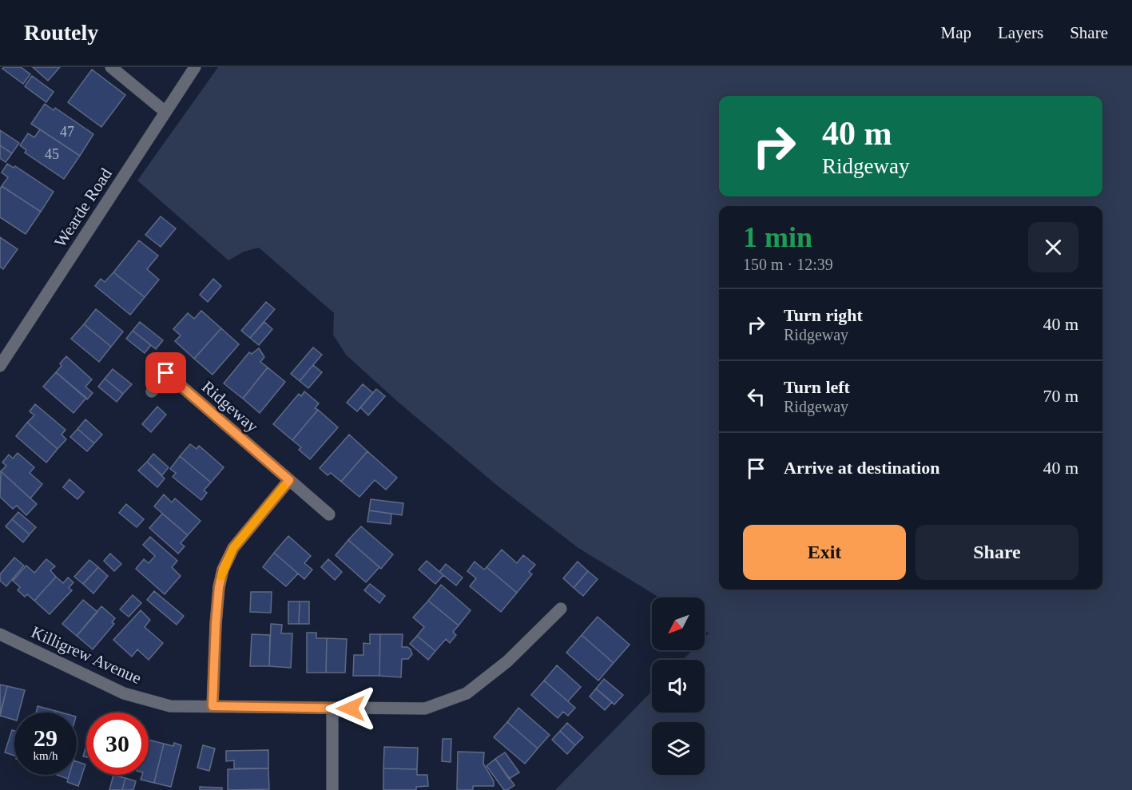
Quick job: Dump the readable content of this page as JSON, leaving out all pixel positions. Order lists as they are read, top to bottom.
{
  "streets": {
    "street": ["Wearde Road", "Ridgeway", "Killigrew Avenue"]
  },
  "house_numbers": ["47", "45"],
  "north": "bottom left",
  "page": {
    "header": "Routely",
    "nav": ["Map", "Layers", "Share"],
    "turn": ["40 m", "Ridgeway"],
    "heading": ["1 min", "150 m · 12:39"],
    "list": [
      {
        "name": "Turn right",
        "note": "Ridgeway",
        "value": "40 m"
      },
      {
        "name": "Turn left",
        "note": "Ridgeway",
        "value": "70 m"
      },
      {
        "name": "Arrive at destination",
        "value": "40 m"
      }
    ],
    "buttons": ["Exit", "Share"],
    "speed": "29 km/h",
    "limit": "30"
  }
}
